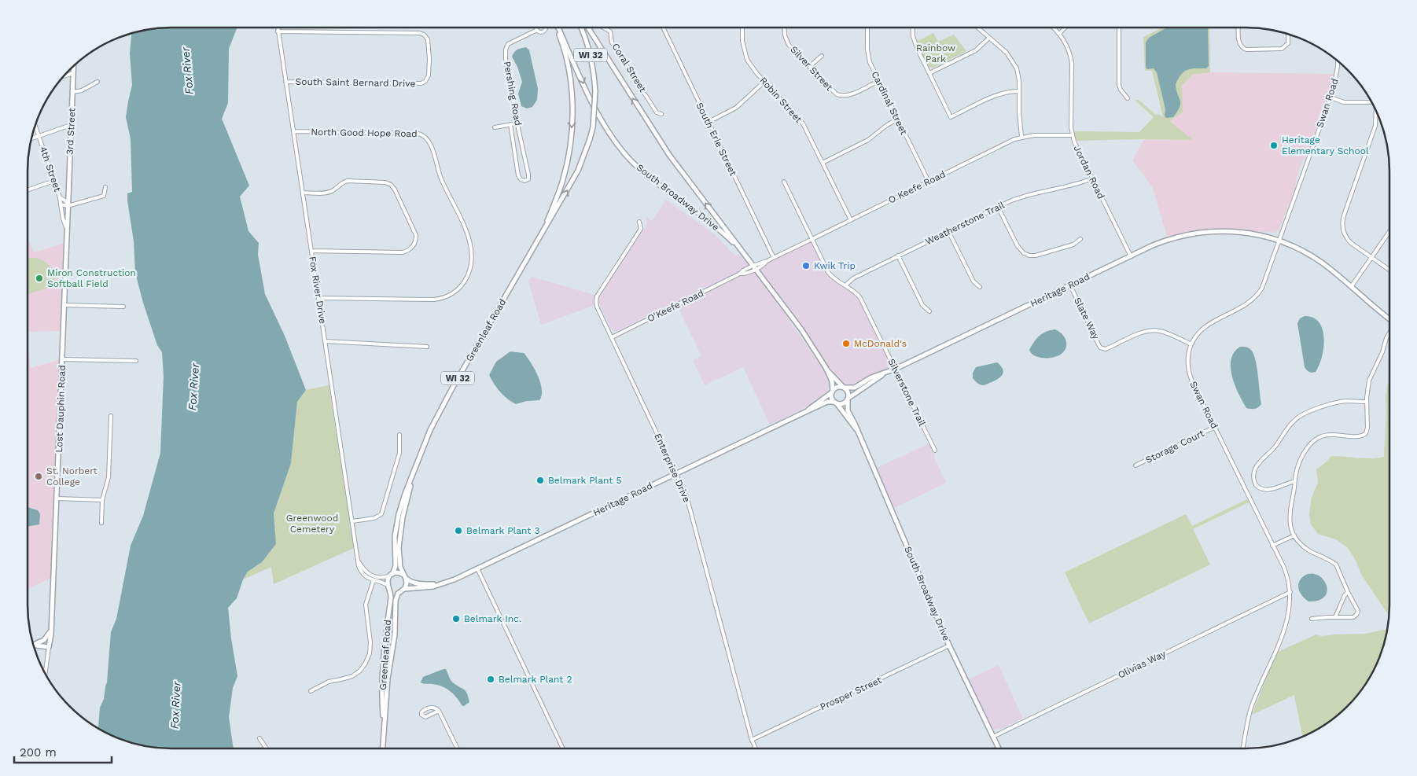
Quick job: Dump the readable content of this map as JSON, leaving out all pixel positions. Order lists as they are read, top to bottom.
{
  "streets": {
    "main road": [
      "WI 32",
      "3rd Street",
      "South Broadway Drive",
      "Heritage Road",
      "Greenleaf Road",
      "Lost Dauphin Road"
    ],
    "street": [
      "Coral Street",
      "Silver Street",
      "South Saint Bernard Drive",
      "Pershing Road",
      "Robin Street",
      "Cardinal Street",
      "Swan Road",
      "North Good Hope Road",
      "South Erie Street",
      "4th Street",
      "Jordan Road",
      "O Keefe Road",
      "Weatherstone Trail",
      "Fox River Drive",
      "O'Keefe Road",
      "Slate Way",
      "Silverstone Trail",
      "Storage Court",
      "Enterprise Drive",
      "Olivias Way",
      "Prosper Street"
    ]
  },
  "crossings": [
    ["WI 32", "Fox River Drive"],
    ["WI 32", "Heritage Road"],
    ["WI 32", "Greenleaf Road"],
    ["Silver Street", "Cardinal Street"],
    ["South Saint Bernard Drive", "Fox River Drive"],
    ["Robin Street", "O Keefe Road"],
    ["Cardinal Street", "O Keefe Road"],
    ["Swan Road", "Heritage Road"],
    ["Swan Road", "Slate Way"],
    ["Swan Road", "Storage Court"],
    ["Swan Road", "Olivias Way"],
    ["3rd Street", "4th Street"],
    ["3rd Street", "Lost Dauphin Road"],
    ["North Good Hope Road", "Fox River Drive"],
    ["South Erie Street", "O Keefe Road"],
    ["4th Street", "Lost Dauphin Road"],
    ["Jordan Road", "O Keefe Road"],
    ["Jordan Road", "Weatherstone Trail"],
    ["Jordan Road", "Heritage Road"],
    ["O Keefe Road", "O'Keefe Road"],
    ["O Keefe Road", "Silverstone Trail"],
    ["South Broadway Drive", "Heritage Road"],
    ["South Broadway Drive", "O'Keefe Road"],
    ["South Broadway Drive", "Olivias Way"],
    ["South Broadway Drive", "Prosper Street"],
    ["Weatherstone Trail", "Silverstone Trail"],
    ["Fox River Drive", "Heritage Road"],
    ["Fox River Drive", "Greenleaf Road"],
    ["Heritage Road", "Slate Way"],
    ["Heritage Road", "Greenleaf Road"],
    ["Heritage Road", "Silverstone Trail"],
    ["Heritage Road", "Enterprise Drive"],
    ["O'Keefe Road", "Enterprise Drive"],
    ["Enterprise Drive", "Prosper Street"]
  ],
  "water": ["Fox River"],
  "parks": ["Rainbow Park", "Greenwood Cemetery"],
  "places": [
    "Heritage Elementary School",
    "Kwik Trip",
    "Miron Construction Softball Field",
    "McDonald's",
    "St. Norbert College",
    "Belmark Plant 5",
    "Belmark Plant 3",
    "Belmark Inc.",
    "Belmark Plant 2"
  ],
  "scale_bar": "200 m"
}
